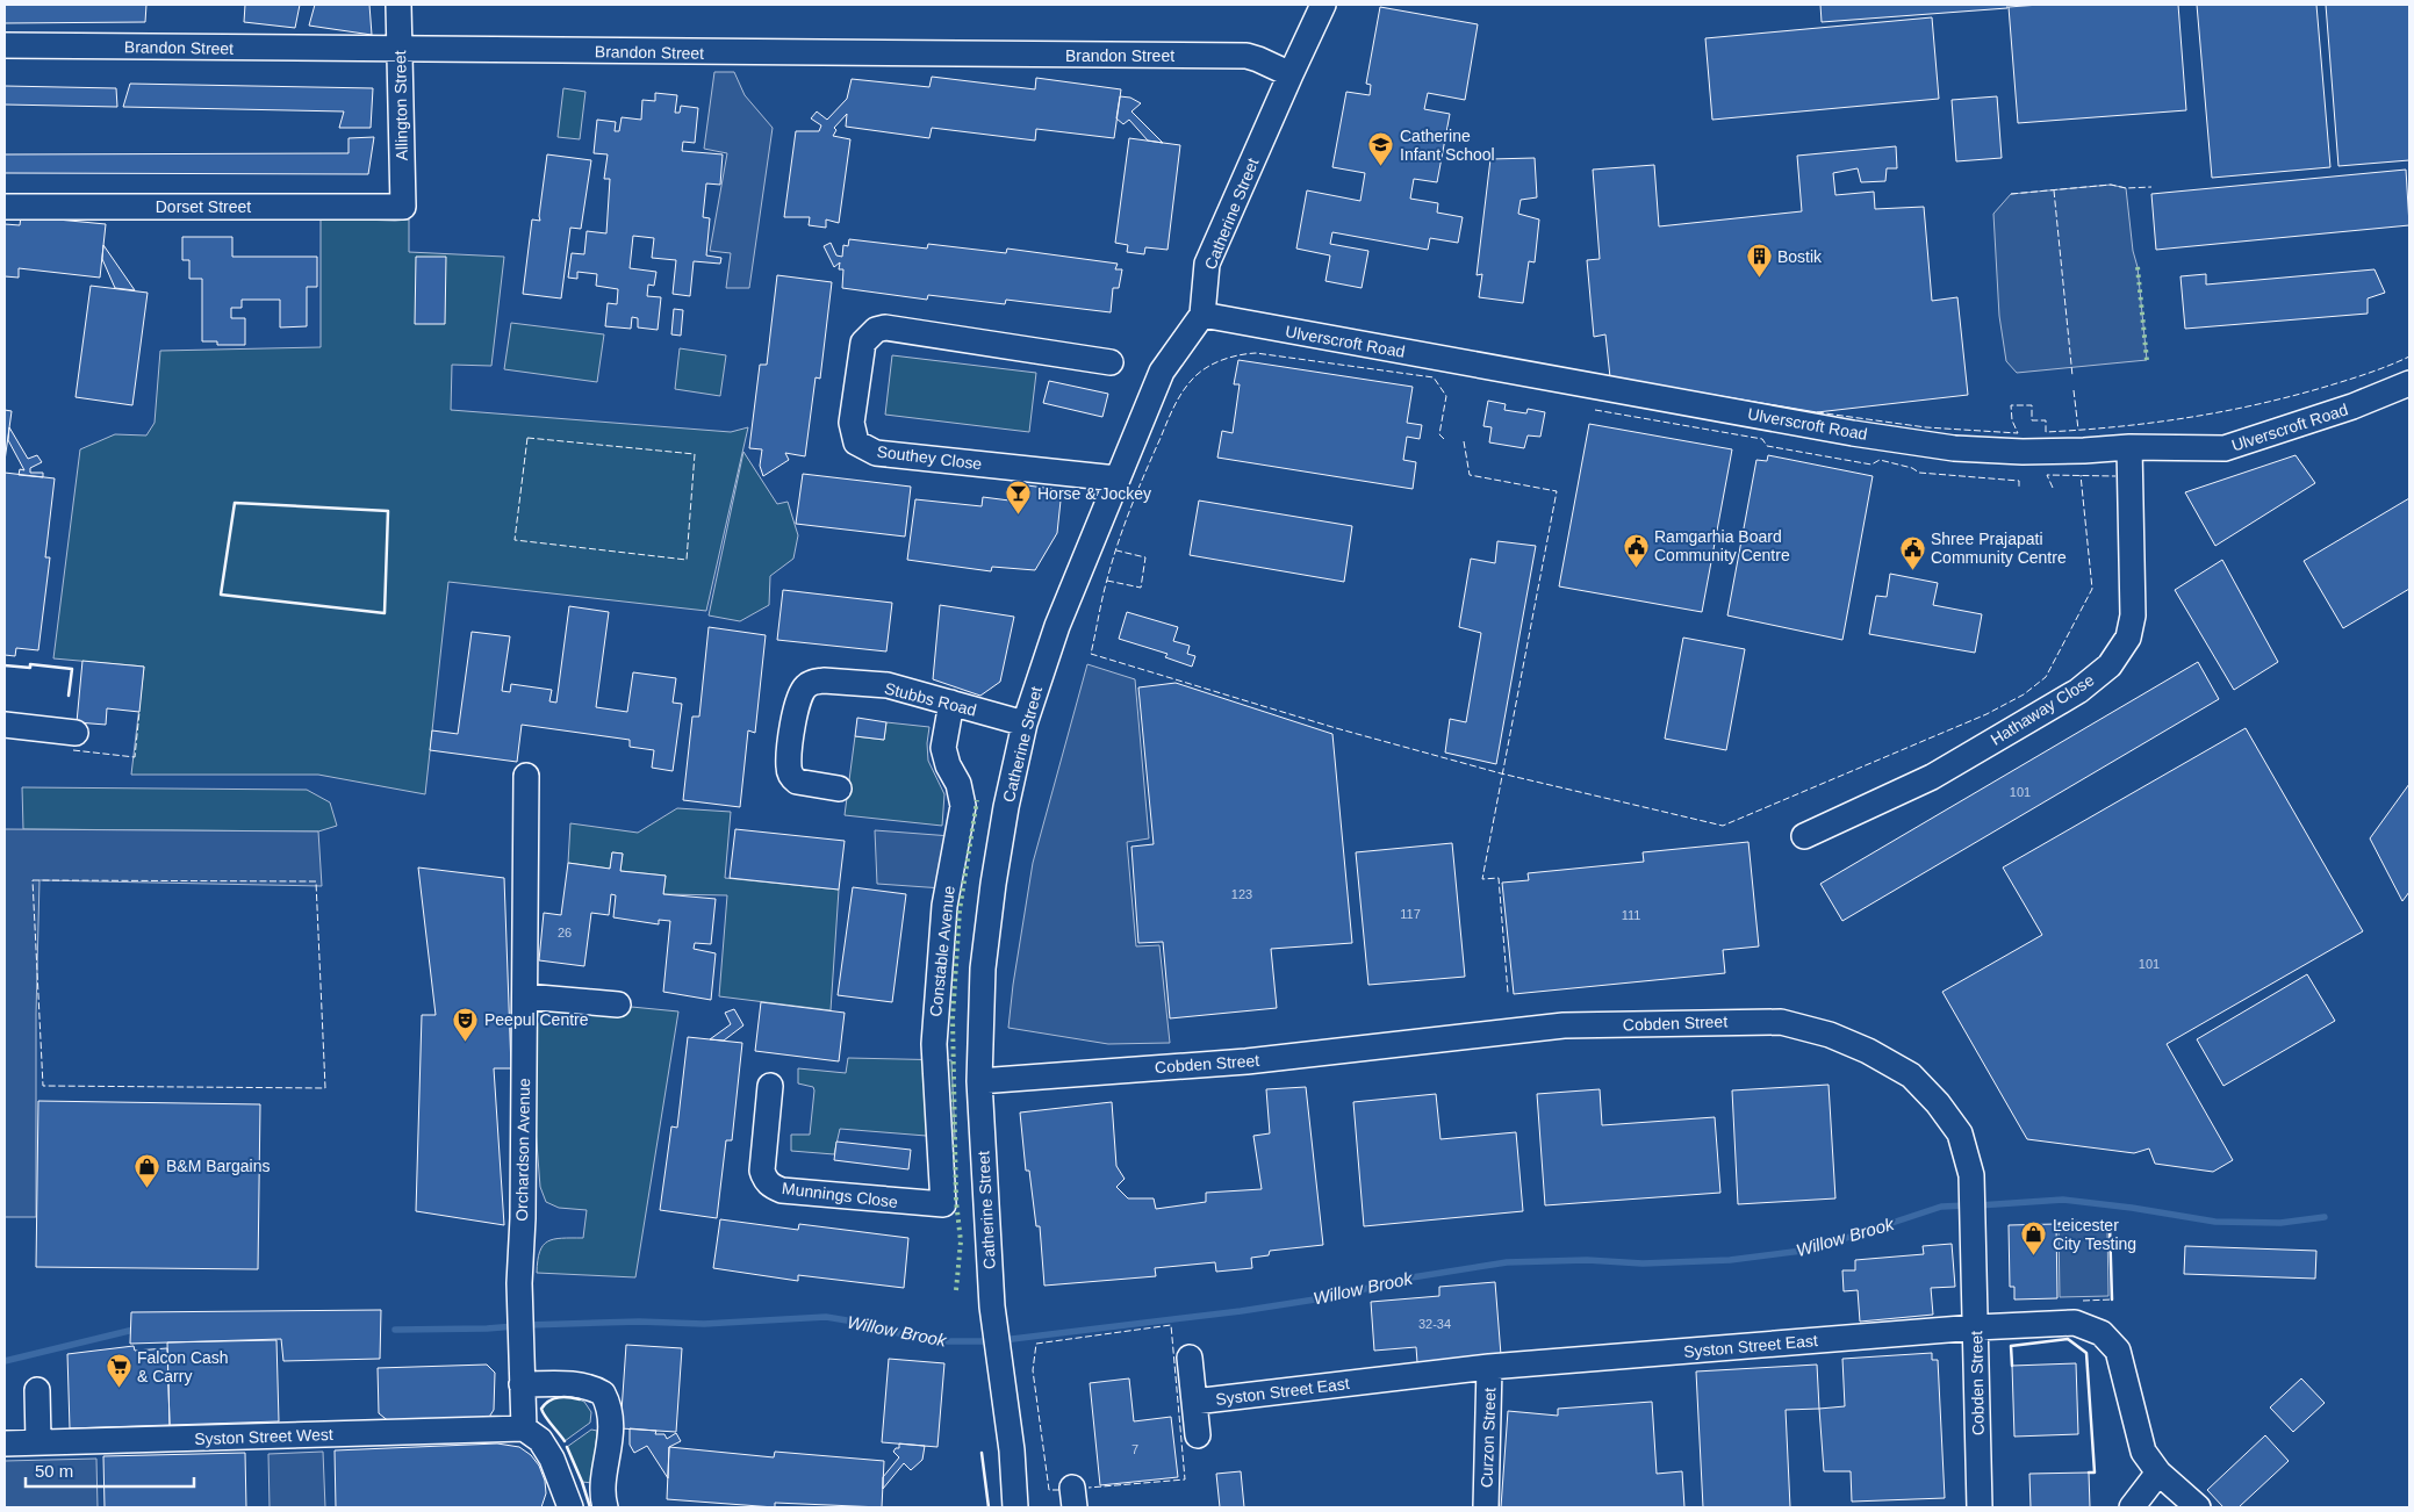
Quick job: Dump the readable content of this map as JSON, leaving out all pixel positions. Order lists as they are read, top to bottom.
{
  "streets": {
    "street": [
      "Brandon Street",
      "Allington Street",
      "Dorset Street",
      "Catherine Street",
      "Ulverscroft Road",
      "Southey Close",
      "Stubbs Road",
      "Hathaway Close",
      "Constable Avenue",
      "Cobden Street",
      "Orchardson Avenue",
      "Munnings Close",
      "Syston Street East",
      "Syston Street West",
      "Curzon Street"
    ]
  },
  "crossings": [
    ["Brandon Street", "Allington Street"],
    ["Brandon Street", "Catherine Street"],
    ["Allington Street", "Dorset Street"],
    ["Catherine Street", "Ulverscroft Road"],
    ["Catherine Street", "Southey Close"],
    ["Catherine Street", "Stubbs Road"],
    ["Catherine Street", "Cobden Street"],
    ["Ulverscroft Road", "Hathaway Close"],
    ["Stubbs Road", "Constable Avenue"],
    ["Constable Avenue", "Munnings Close"],
    ["Cobden Street", "Syston Street East"],
    ["Orchardson Avenue", "Syston Street West"],
    ["Syston Street East", "Curzon Street"]
  ],
  "water": ["Willow Brook"],
  "places": {
    "school or university": ["Catherine Infant School"],
    "building": ["Bostik"],
    "bar": ["Horse & Jockey"],
    "public building": ["Ramgarhia Board Community Centre", "Shree Prajapati Community Centre"],
    "theatre": ["Peepul Centre"],
    "shop": ["B&M Bargains", "Leicester City Testing"],
    "supermarket": ["Falcon Cash & Carry"]
  },
  "house_numbers": [
    "101",
    "123",
    "117",
    "111",
    "26",
    "101",
    "32-34",
    "7"
  ],
  "scale_bar": "50 m"
}
